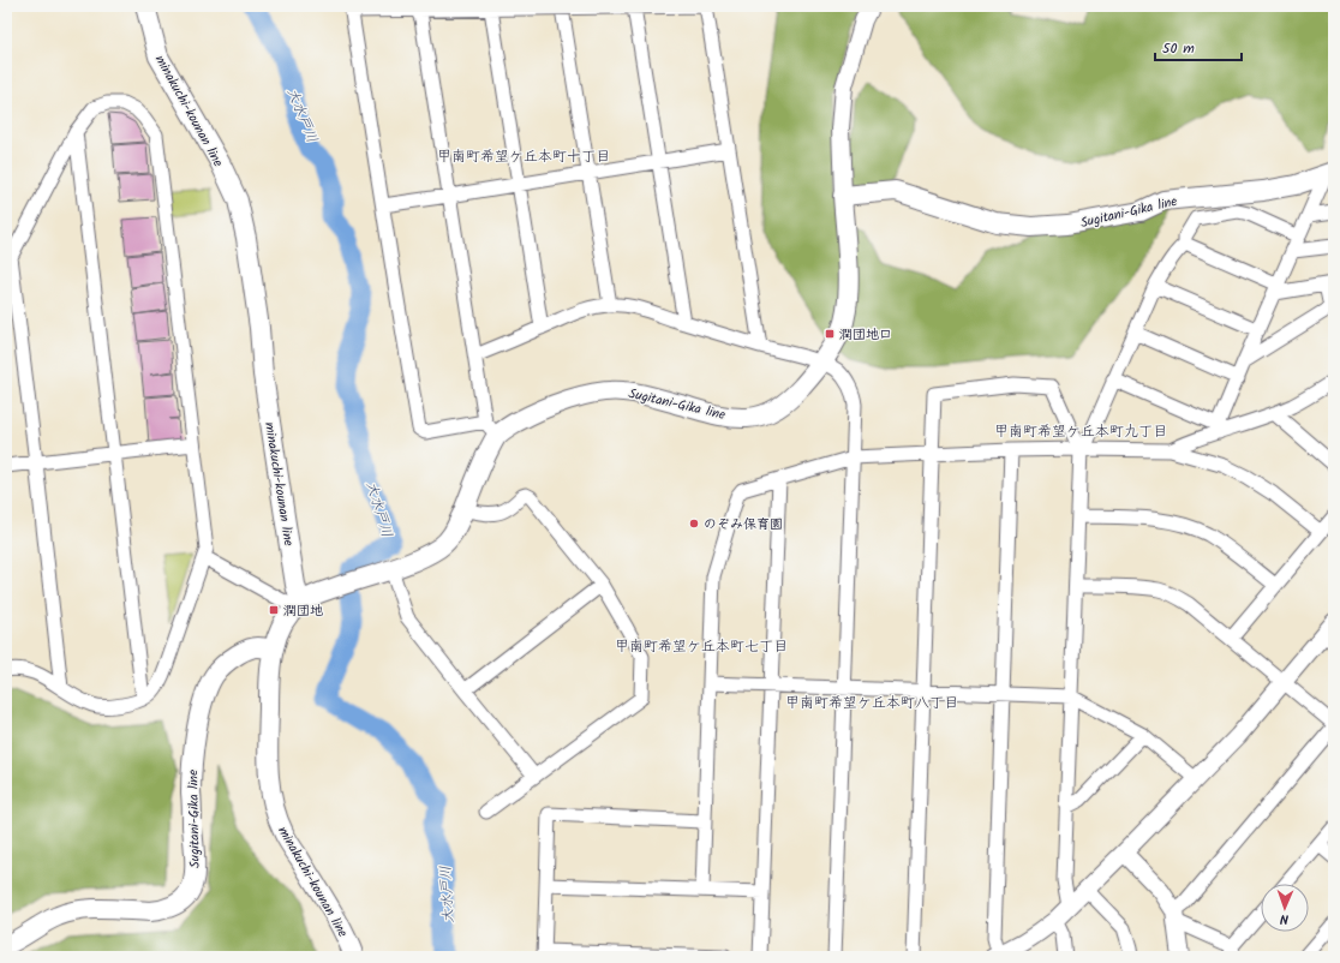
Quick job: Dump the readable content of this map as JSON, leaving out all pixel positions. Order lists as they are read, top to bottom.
{
  "streets": {
    "main road": ["minakuchi-kounan line", "Sugitani-Gika line"]
  },
  "crossings": [
    ["minakuchi-kounan line", "Sugitani-Gika line"]
  ],
  "districts": [
    "甲南町希望ケ丘本町十丁目",
    "甲南町希望ケ丘本町九丁目",
    "甲南町希望ケ丘本町七丁目",
    "甲南町希望ケ丘本町八丁目"
  ],
  "water": ["大水戸川"],
  "places": {
    "transit": ["潤団地口", "潤団地"],
    "other": ["のぞみ保育園"]
  },
  "scale_bar": "50 m",
  "north": "bottom"
}
